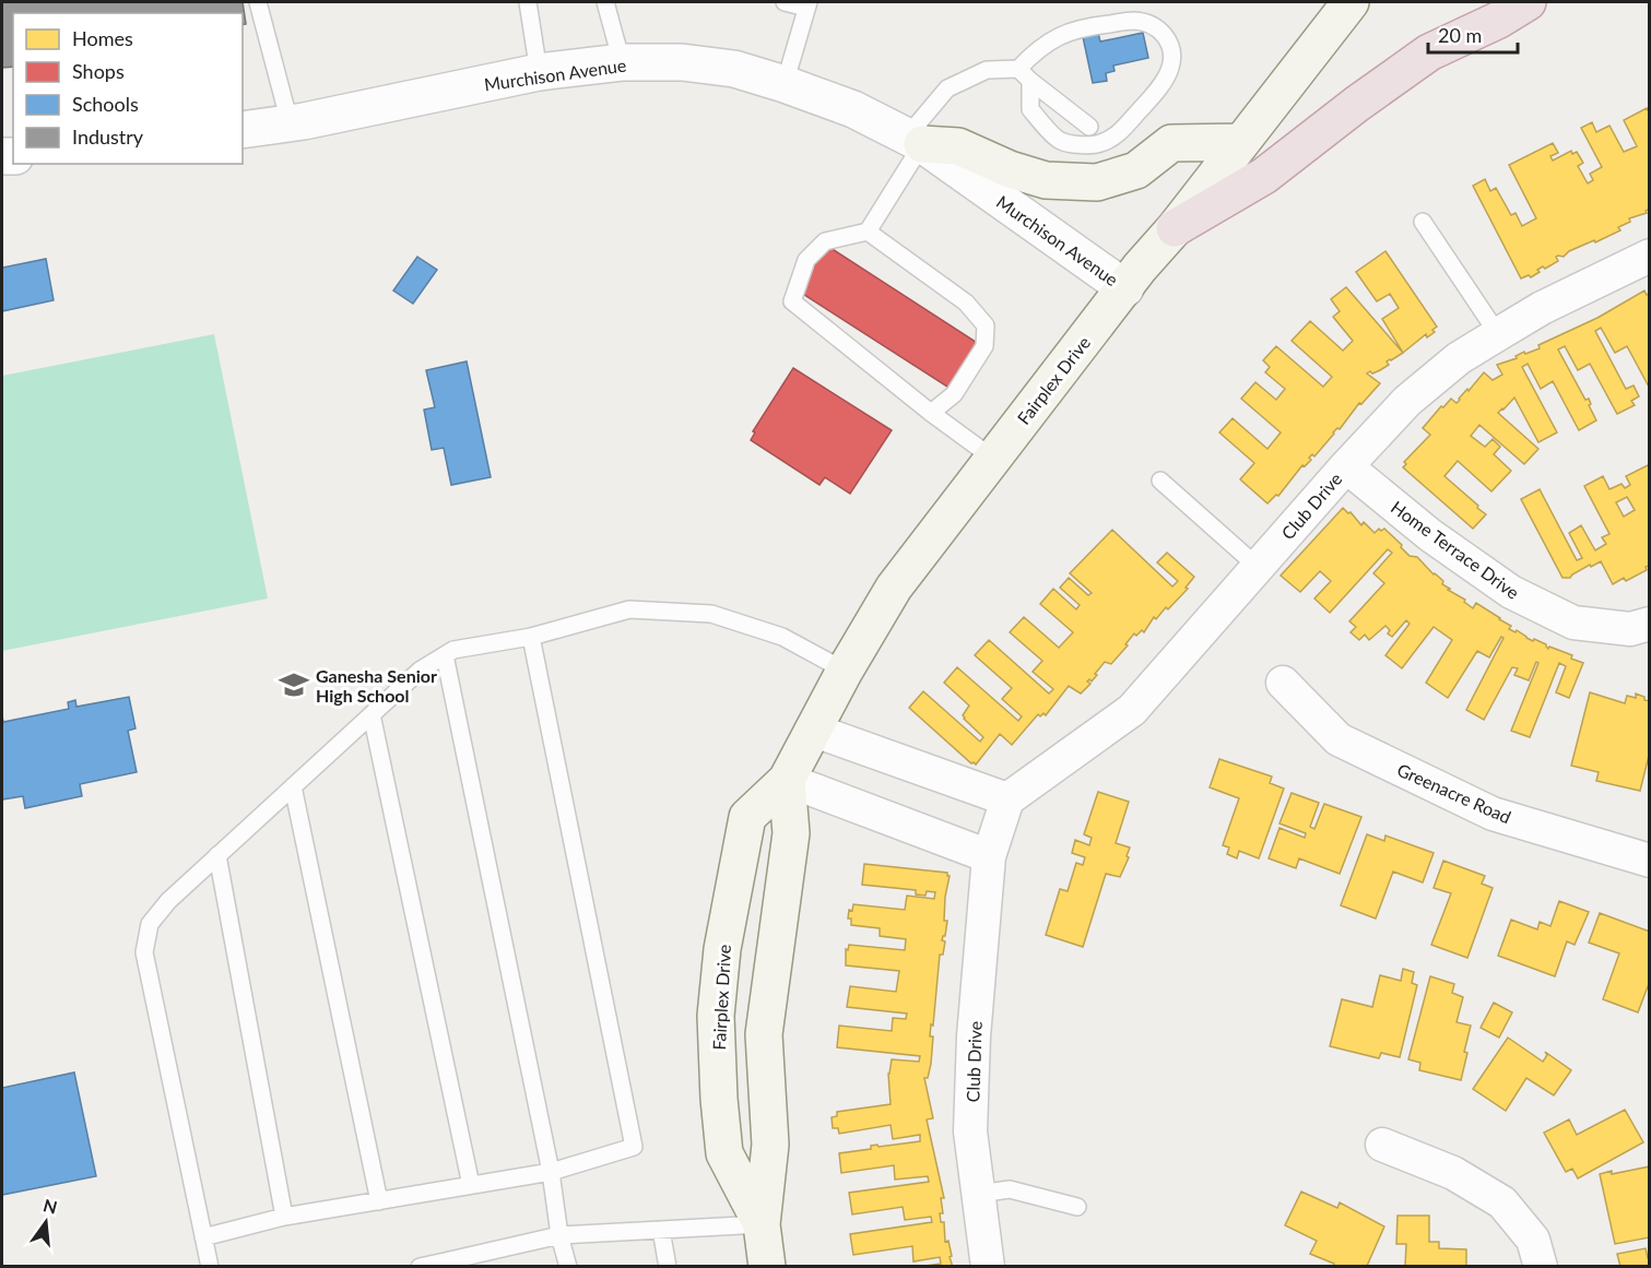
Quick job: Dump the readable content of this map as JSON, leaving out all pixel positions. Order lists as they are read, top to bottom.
{
  "streets": {
    "main road": ["Fairplex Drive"],
    "street": [
      "Murchison Avenue",
      "Club Drive",
      "Home Terrace Drive",
      "Greenacre Road"
    ]
  },
  "crossings": [
    ["Murchison Avenue", "Fairplex Drive"],
    ["Club Drive", "Home Terrace Drive"]
  ],
  "places": {
    "school or university": ["Ganesha Senior High School"]
  },
  "legend": [
    "Homes",
    "Shops",
    "Schools",
    "Industry"
  ],
  "scale_bar": "20 m",
  "north": "top"
}
